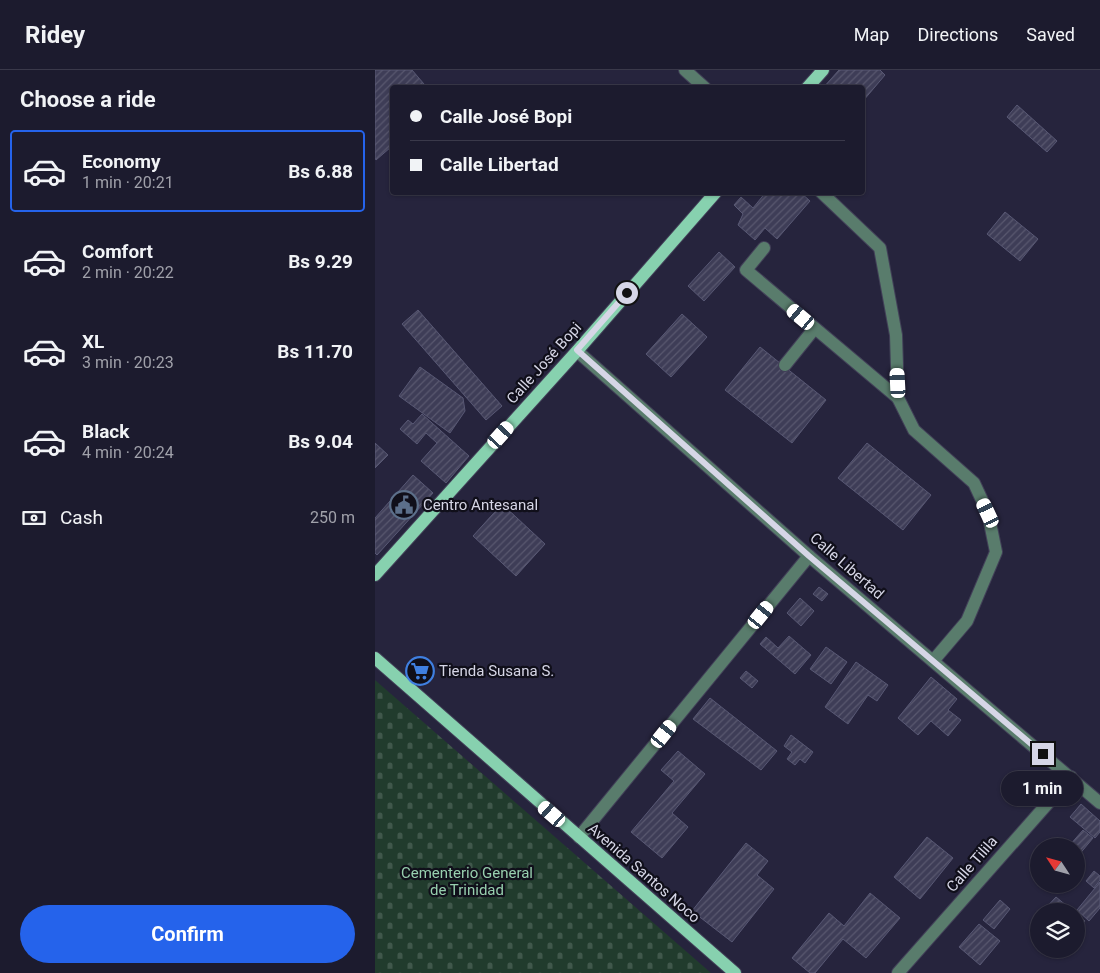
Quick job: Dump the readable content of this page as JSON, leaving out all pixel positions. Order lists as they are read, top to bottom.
{
  "streets": {
    "main road": ["Calle José Bopi", "Avenida Santos Noco"],
    "street": ["Calle Libertad", "Calle Tilila"]
  },
  "crossings": [
    ["Calle José Bopi", "Calle Libertad"],
    ["Calle Libertad", "Calle Tilila"]
  ],
  "parks": ["Cementerio General de Trinidad"],
  "places": {
    "public building": ["Centro Antesanal"],
    "supermarket": ["Tienda Susana S."]
  },
  "north": "top left",
  "page": {
    "header": "Ridey",
    "nav": ["Map", "Directions", "Saved"],
    "heading": "Choose a ride",
    "banner": ["Calle José Bopi", "Calle Libertad"],
    "list": [
      {
        "name": "Economy",
        "note": "1 min · 20:21",
        "value": "Bs 6.88"
      },
      {
        "name": "Comfort",
        "note": "2 min · 20:22",
        "value": "Bs 9.29"
      },
      {
        "name": "XL",
        "note": "3 min · 20:23",
        "value": "Bs 11.70"
      },
      {
        "name": "Black",
        "note": "4 min · 20:24",
        "value": "Bs 9.04"
      }
    ],
    "pay": ["Cash", "250 m"],
    "bubble": "1 min",
    "buttons": "Confirm"
  }
}
